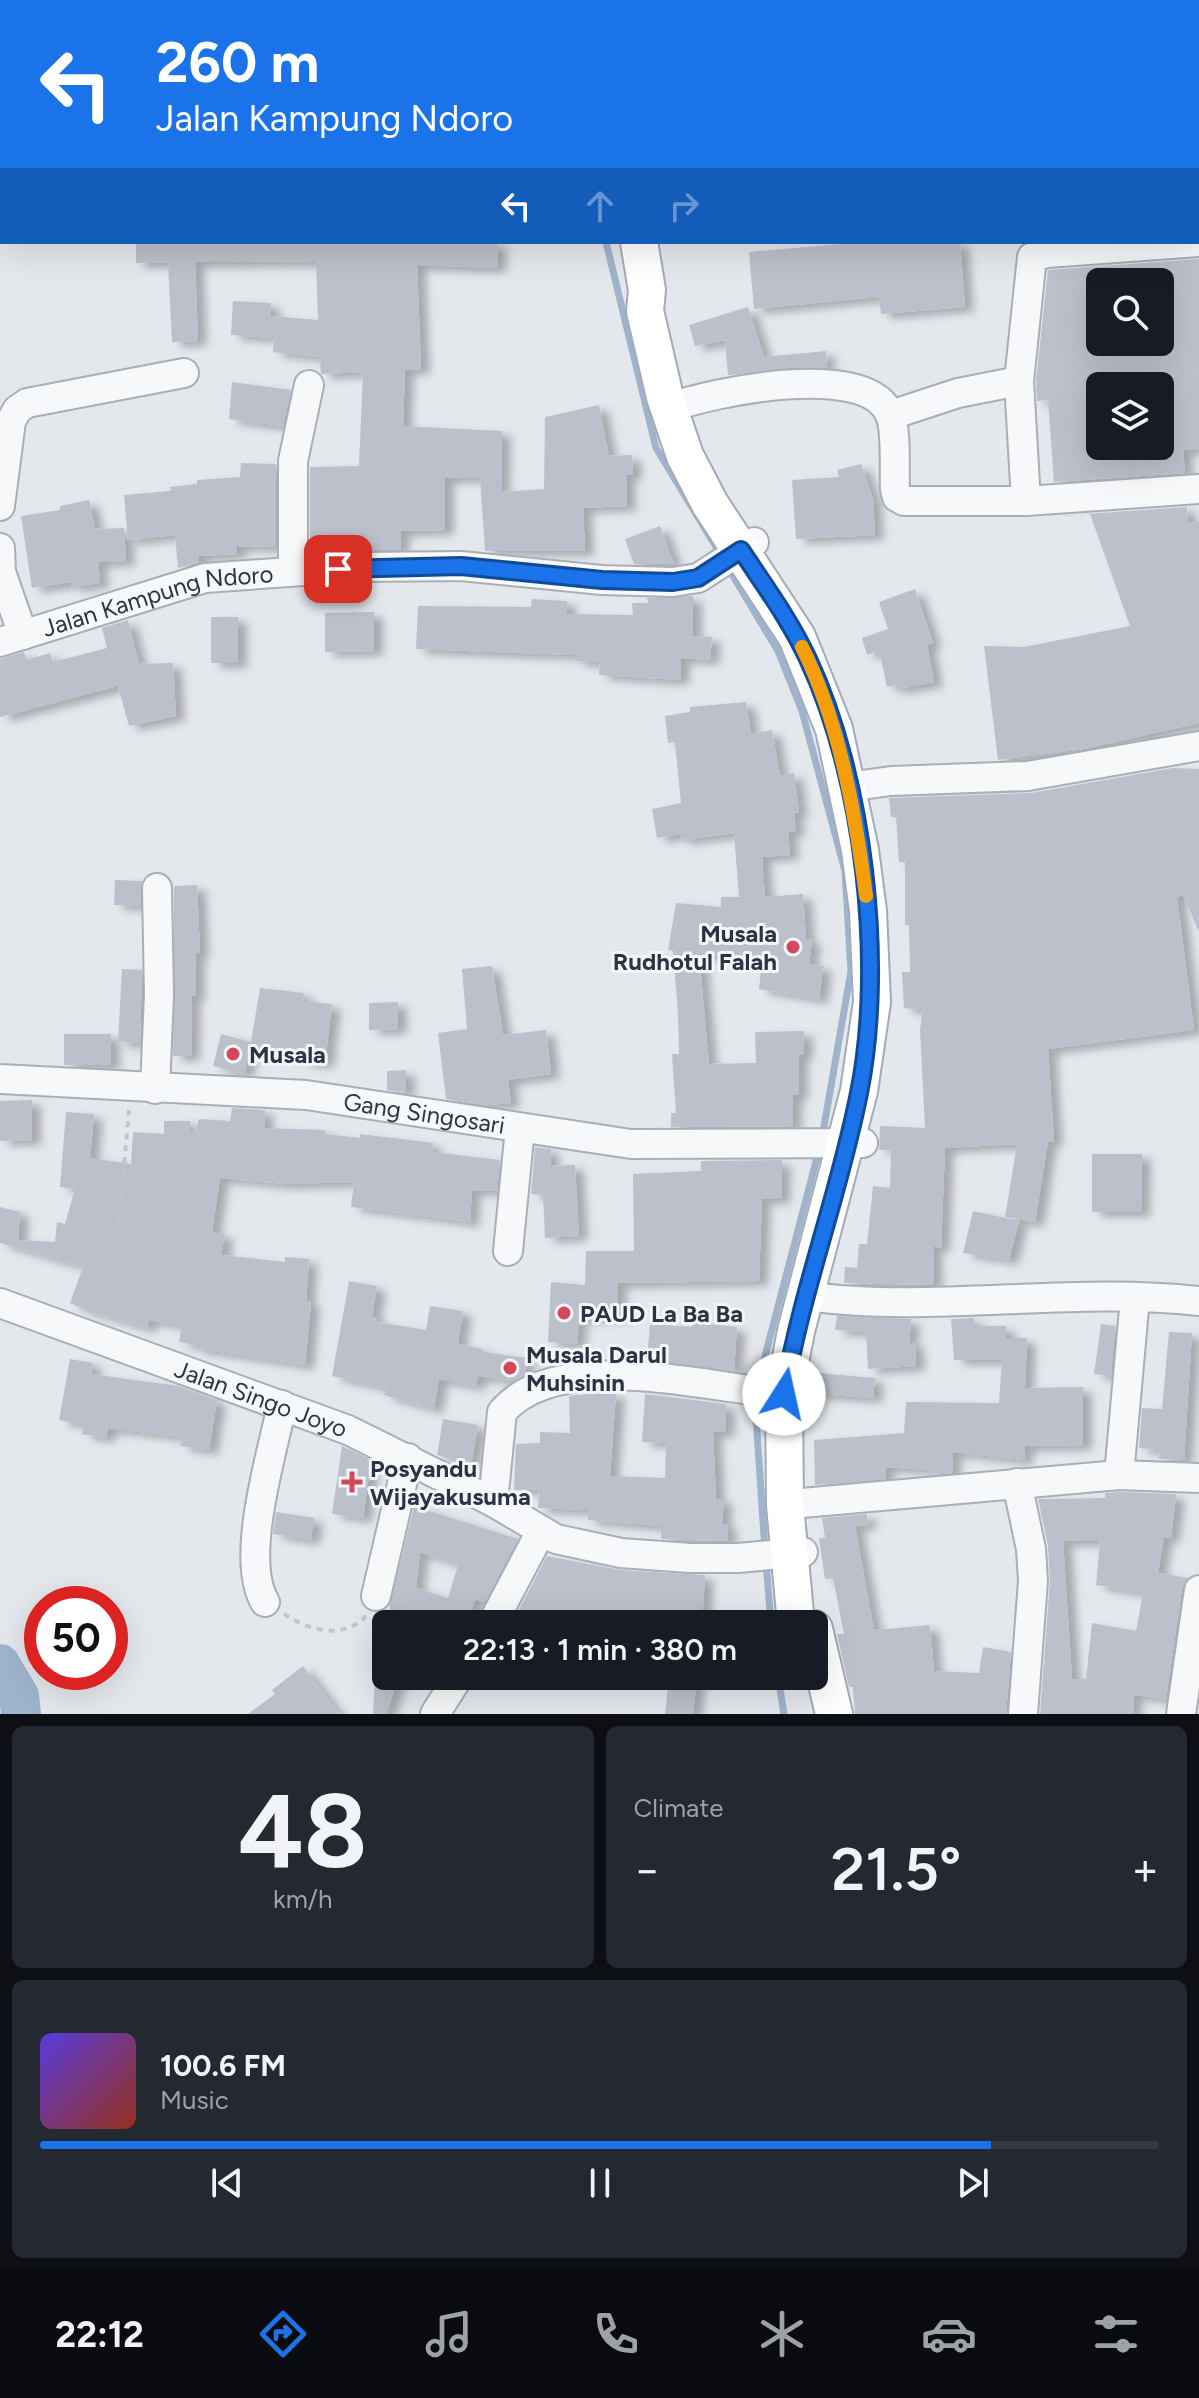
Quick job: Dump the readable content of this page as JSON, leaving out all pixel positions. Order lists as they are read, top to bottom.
{
  "streets": {
    "street": ["Jalan Kampung Ndoro", "Gang Singosari", "Jalan Singo Joyo"]
  },
  "places": {
    "other": [
      "Musala Rudhotul Falah",
      "Musala",
      "PAUD La Ba Ba",
      "Musala Darul Muhsinin"
    ],
    "health": ["Posyandu Wijayakusuma"]
  },
  "page": {
    "turn": ["260 m", "Jalan Kampung Ndoro"],
    "limit": "50",
    "trip": "22:13 · 1 min · 380 m",
    "tile": [
      ["48", "km/h"],
      "Climate"
    ],
    "heat": ["−", "21.5°", "+"],
    "song": ["100.6 FM", "Music"],
    "tabs": "22:12"
  }
}
